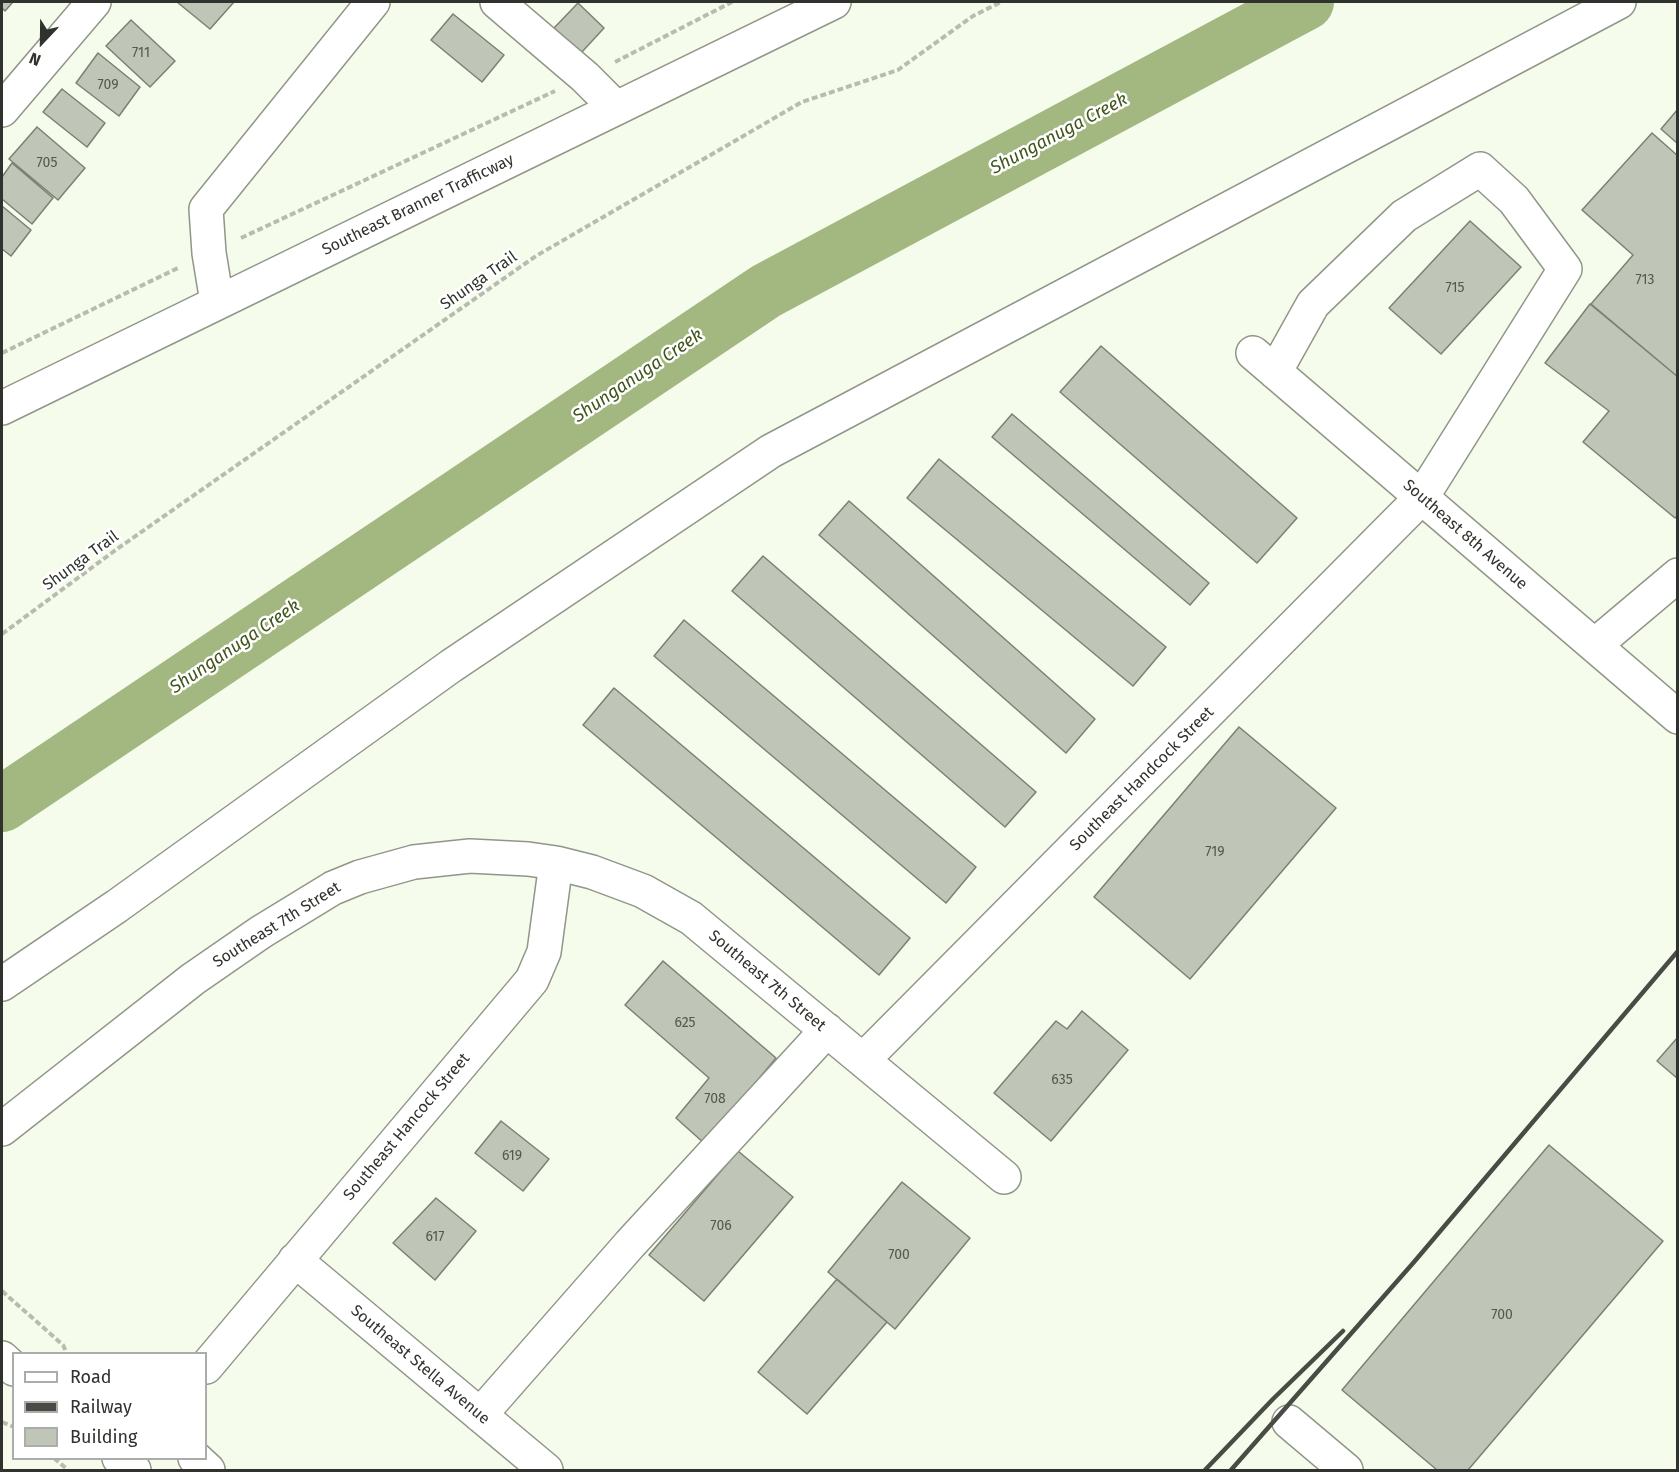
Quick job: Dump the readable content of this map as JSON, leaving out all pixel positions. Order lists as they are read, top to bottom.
{
  "streets": {
    "street": [
      "Southeast Branner Trafficway",
      "Southeast 8th Avenue",
      "Southeast Handcock Street",
      "Southeast 7th Street",
      "Southeast Hancock Street",
      "Southeast Stella Avenue"
    ],
    "path": ["Shunga Trail"]
  },
  "crossings": [
    ["Southeast 8th Avenue", "Southeast Handcock Street"],
    ["Southeast Handcock Street", "Southeast 7th Street"],
    ["Southeast 7th Street", "Southeast Hancock Street"],
    ["Southeast Hancock Street", "Southeast Stella Avenue"]
  ],
  "water": ["Shunganuga Creek"],
  "house_numbers": [
    "711",
    "709",
    "705",
    "713",
    "715",
    "719",
    "625",
    "635",
    "708",
    "619",
    "706",
    "617",
    "700",
    "700"
  ],
  "legend": ["Road", "Railway", "Building"],
  "north": "bottom"
}
